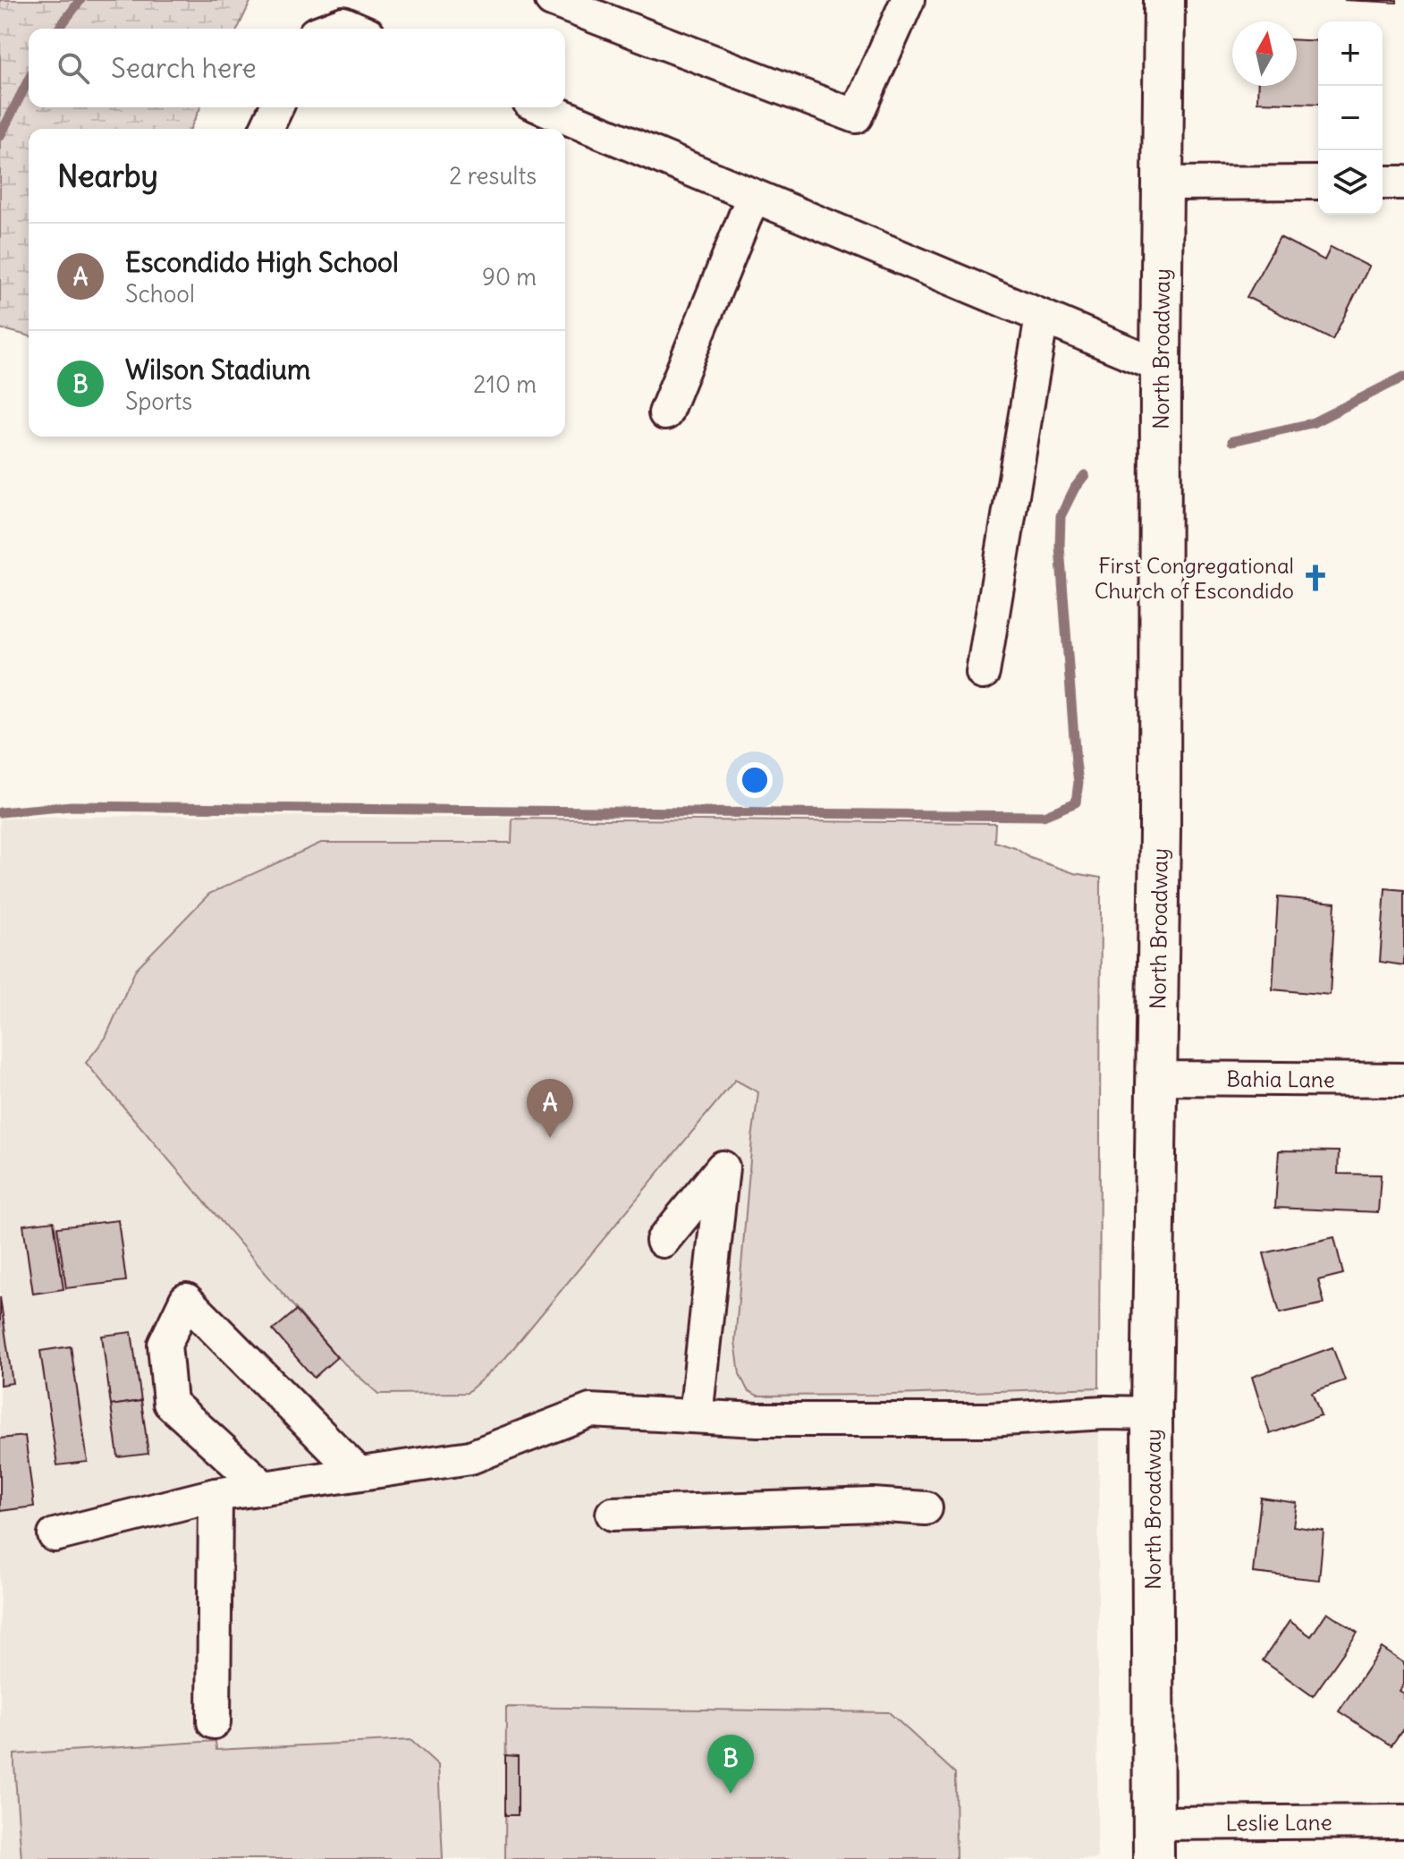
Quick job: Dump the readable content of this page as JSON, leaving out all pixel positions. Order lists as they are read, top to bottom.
{
  "streets": {
    "main road": ["North Broadway"],
    "street": ["Bahia Lane", "Leslie Lane"]
  },
  "crossings": [
    ["North Broadway", "Bahia Lane"],
    ["North Broadway", "Leslie Lane"]
  ],
  "places": {
    "church": ["First Congregational Church of Escondido"]
  },
  "north": "top",
  "page": {
    "map_buttons": ["+", "−"],
    "search": "Search here",
    "heading": ["Nearby", "2 results"],
    "list": [
      {
        "mark": "A",
        "name": "Escondido High School",
        "note": "School",
        "value": "90 m"
      },
      {
        "mark": "B",
        "name": "Wilson Stadium",
        "note": "Sports",
        "value": "210 m"
      }
    ],
    "pins": ["A", "B"]
  }
}
